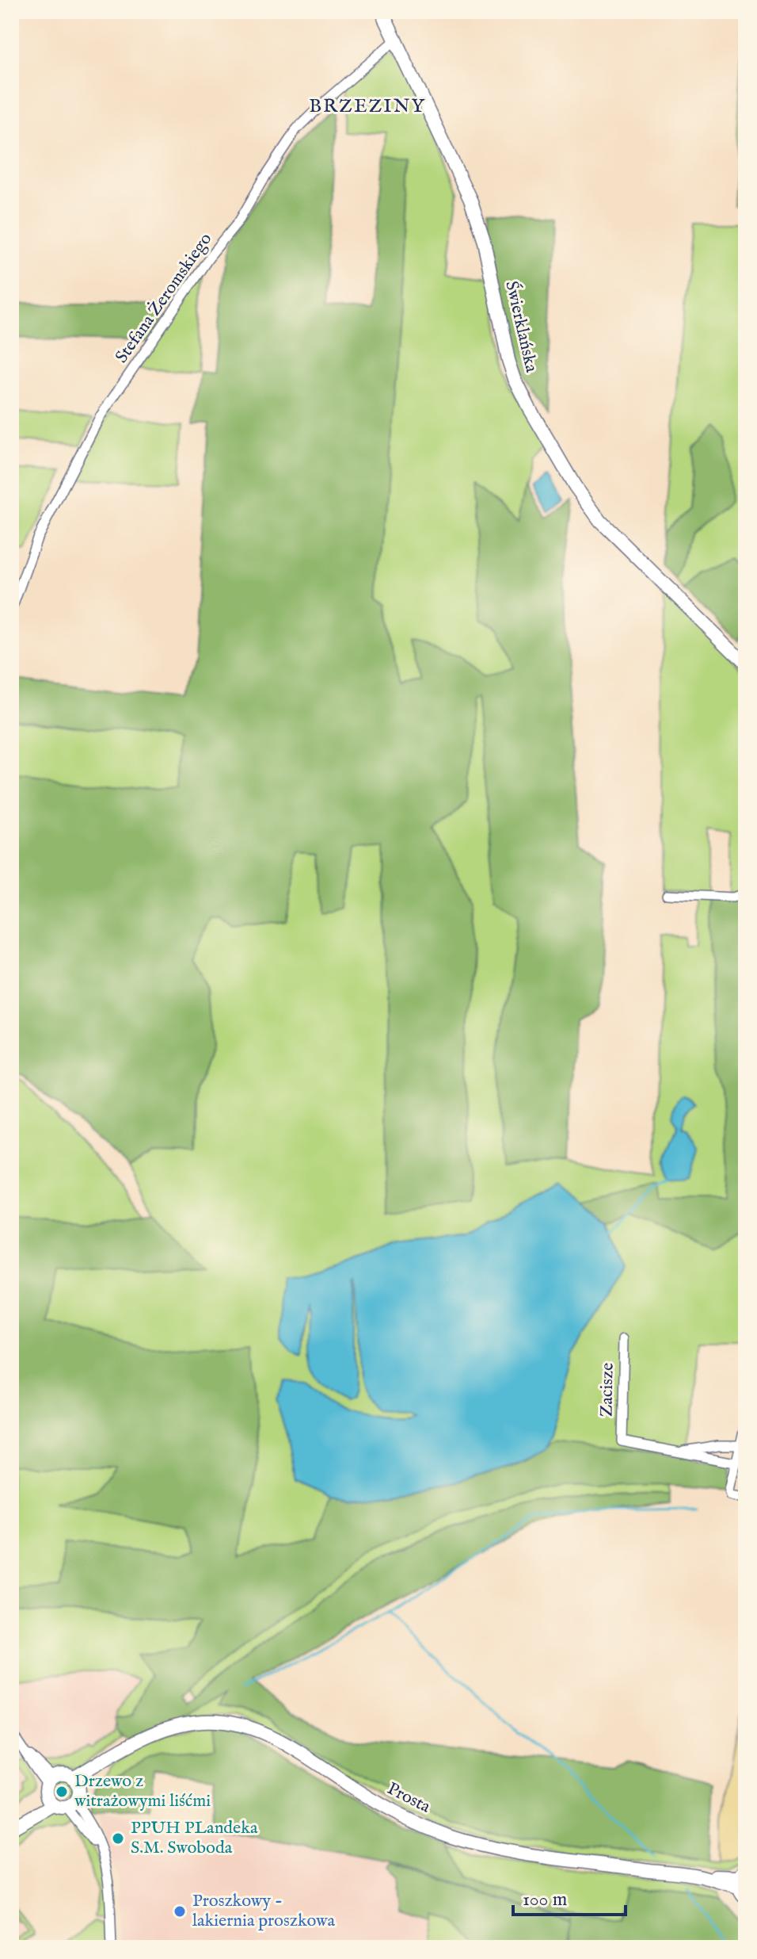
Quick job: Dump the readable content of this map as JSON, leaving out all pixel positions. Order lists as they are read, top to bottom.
{
  "streets": {
    "main road": ["Świerklańska", "Prosta"],
    "street": ["Stefana Żeromskiego", "Zacisze"]
  },
  "crossings": [
    ["Stefana Żeromskiego", "Świerklańska"]
  ],
  "districts": ["BRZEZINY"],
  "places": ["Drzewo z witrażowymi liśćmi", "PPUH PLandeka S.M. Swoboda", "Proszkowy - lakiernia proszkowa"],
  "scale_bar": "100 m"
}
